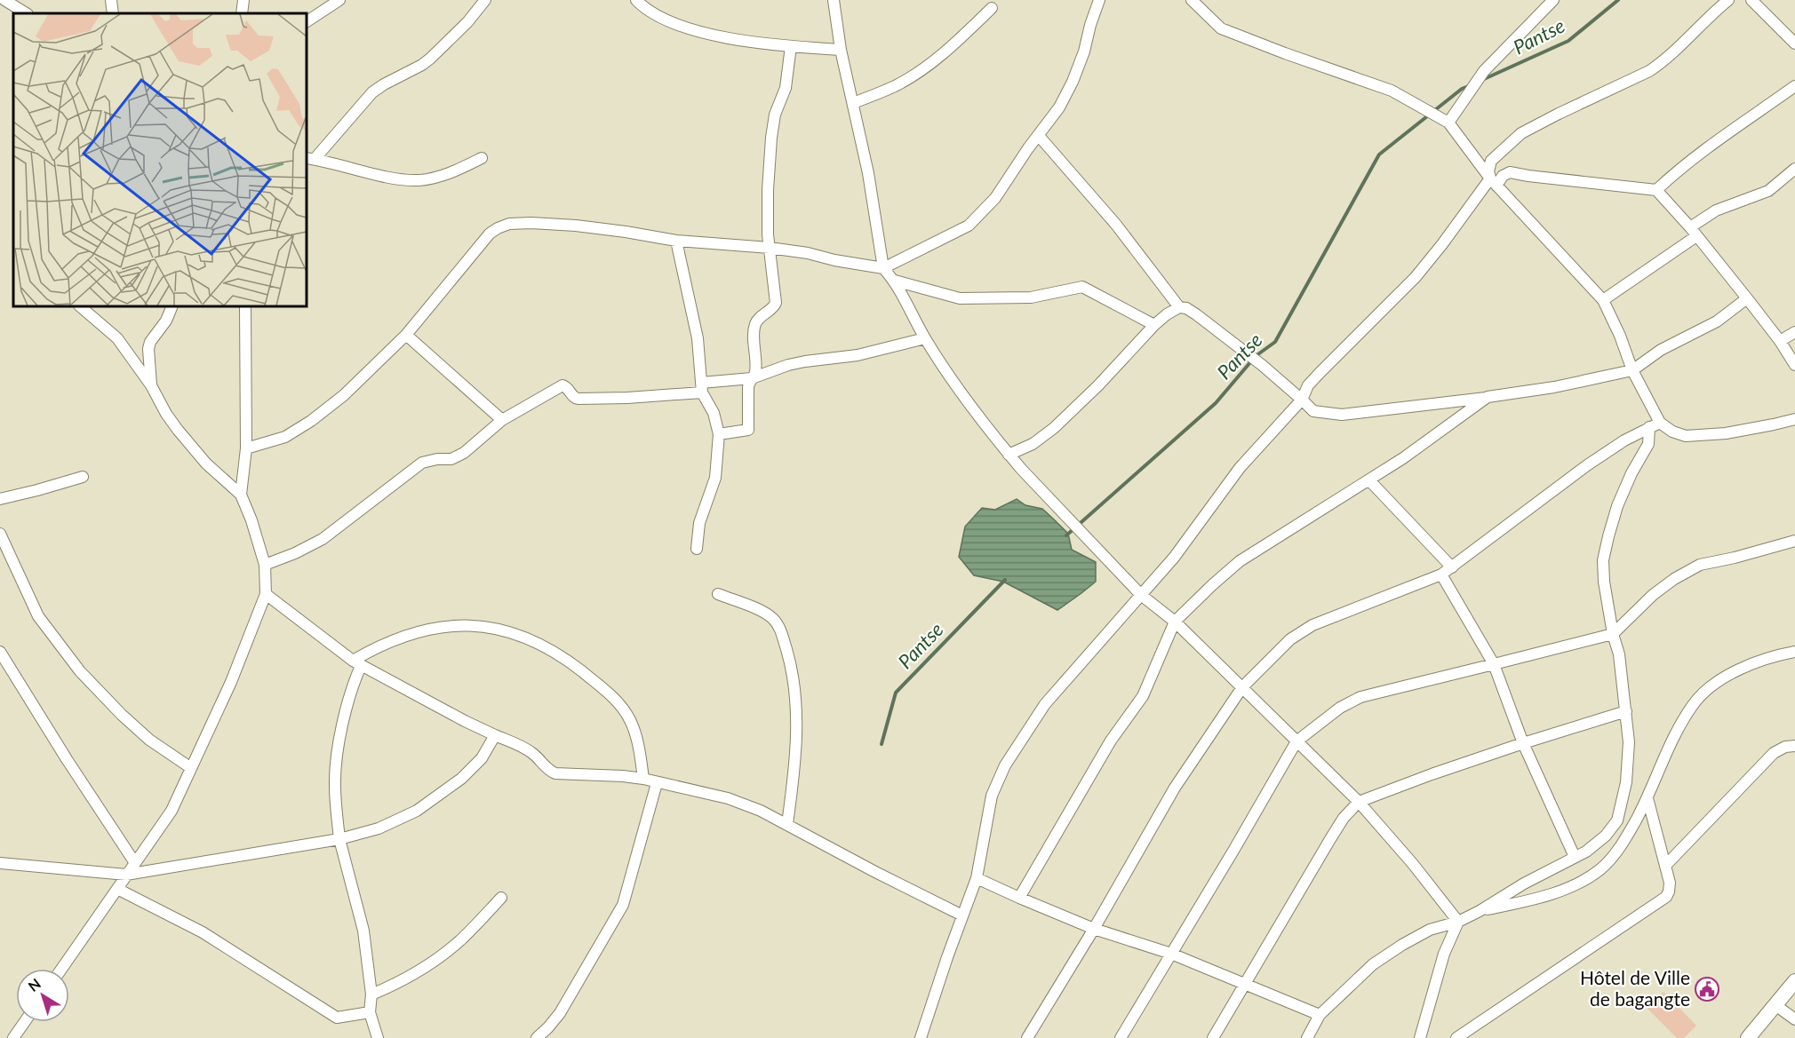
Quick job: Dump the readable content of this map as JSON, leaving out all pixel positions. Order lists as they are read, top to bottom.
{
  "water": ["Pantse"],
  "places": {
    "public building": ["Hôtel de Ville de bagangte"]
  },
  "north": "top left"
}
